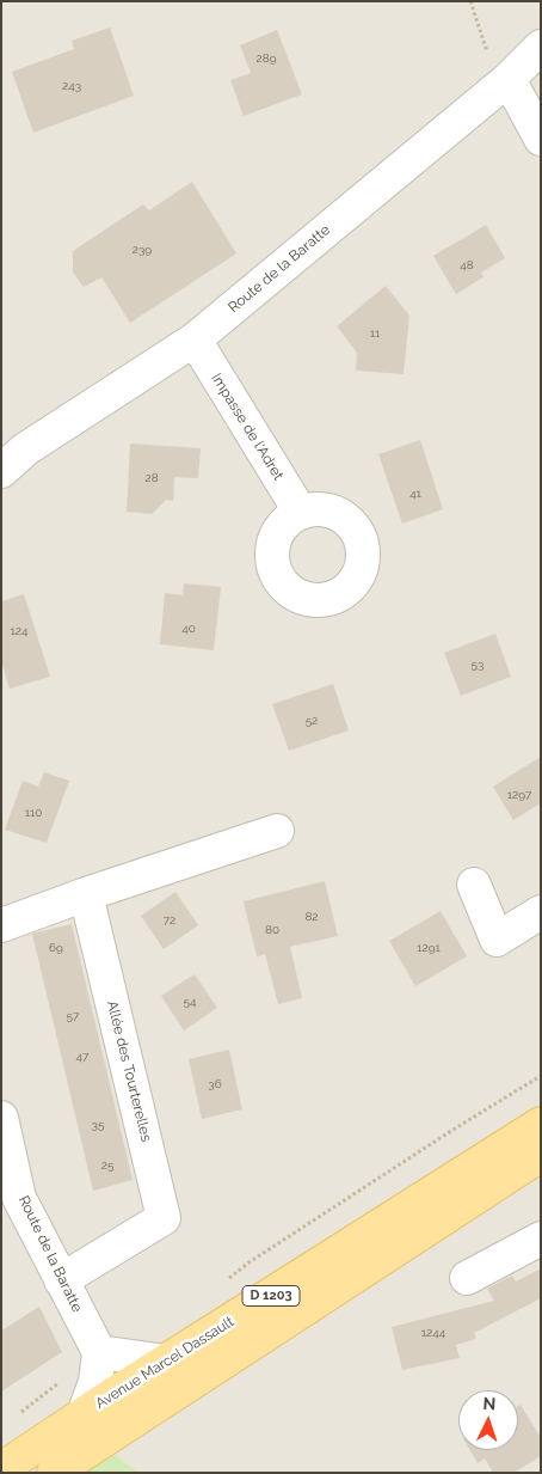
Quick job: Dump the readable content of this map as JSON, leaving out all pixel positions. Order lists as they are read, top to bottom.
{
  "streets": {
    "main road": ["D 1203", "Avenue Marcel Dassault"],
    "street": ["Route de la Baratte", "Impasse de l'Adret", "Allée des Tourterelles"]
  },
  "crossings": [
    ["Route de la Baratte", "Impasse de l'Adret"],
    ["Route de la Baratte", "Allée des Tourterelles"]
  ],
  "house_numbers": [
    "289",
    "243",
    "239",
    "48",
    "11",
    "28",
    "41",
    "40",
    "124",
    "53",
    "52",
    "1297",
    "110",
    "82",
    "72",
    "80",
    "69",
    "1291",
    "54",
    "57",
    "47",
    "36",
    "35",
    "25",
    "1244"
  ],
  "north": "top"
}
